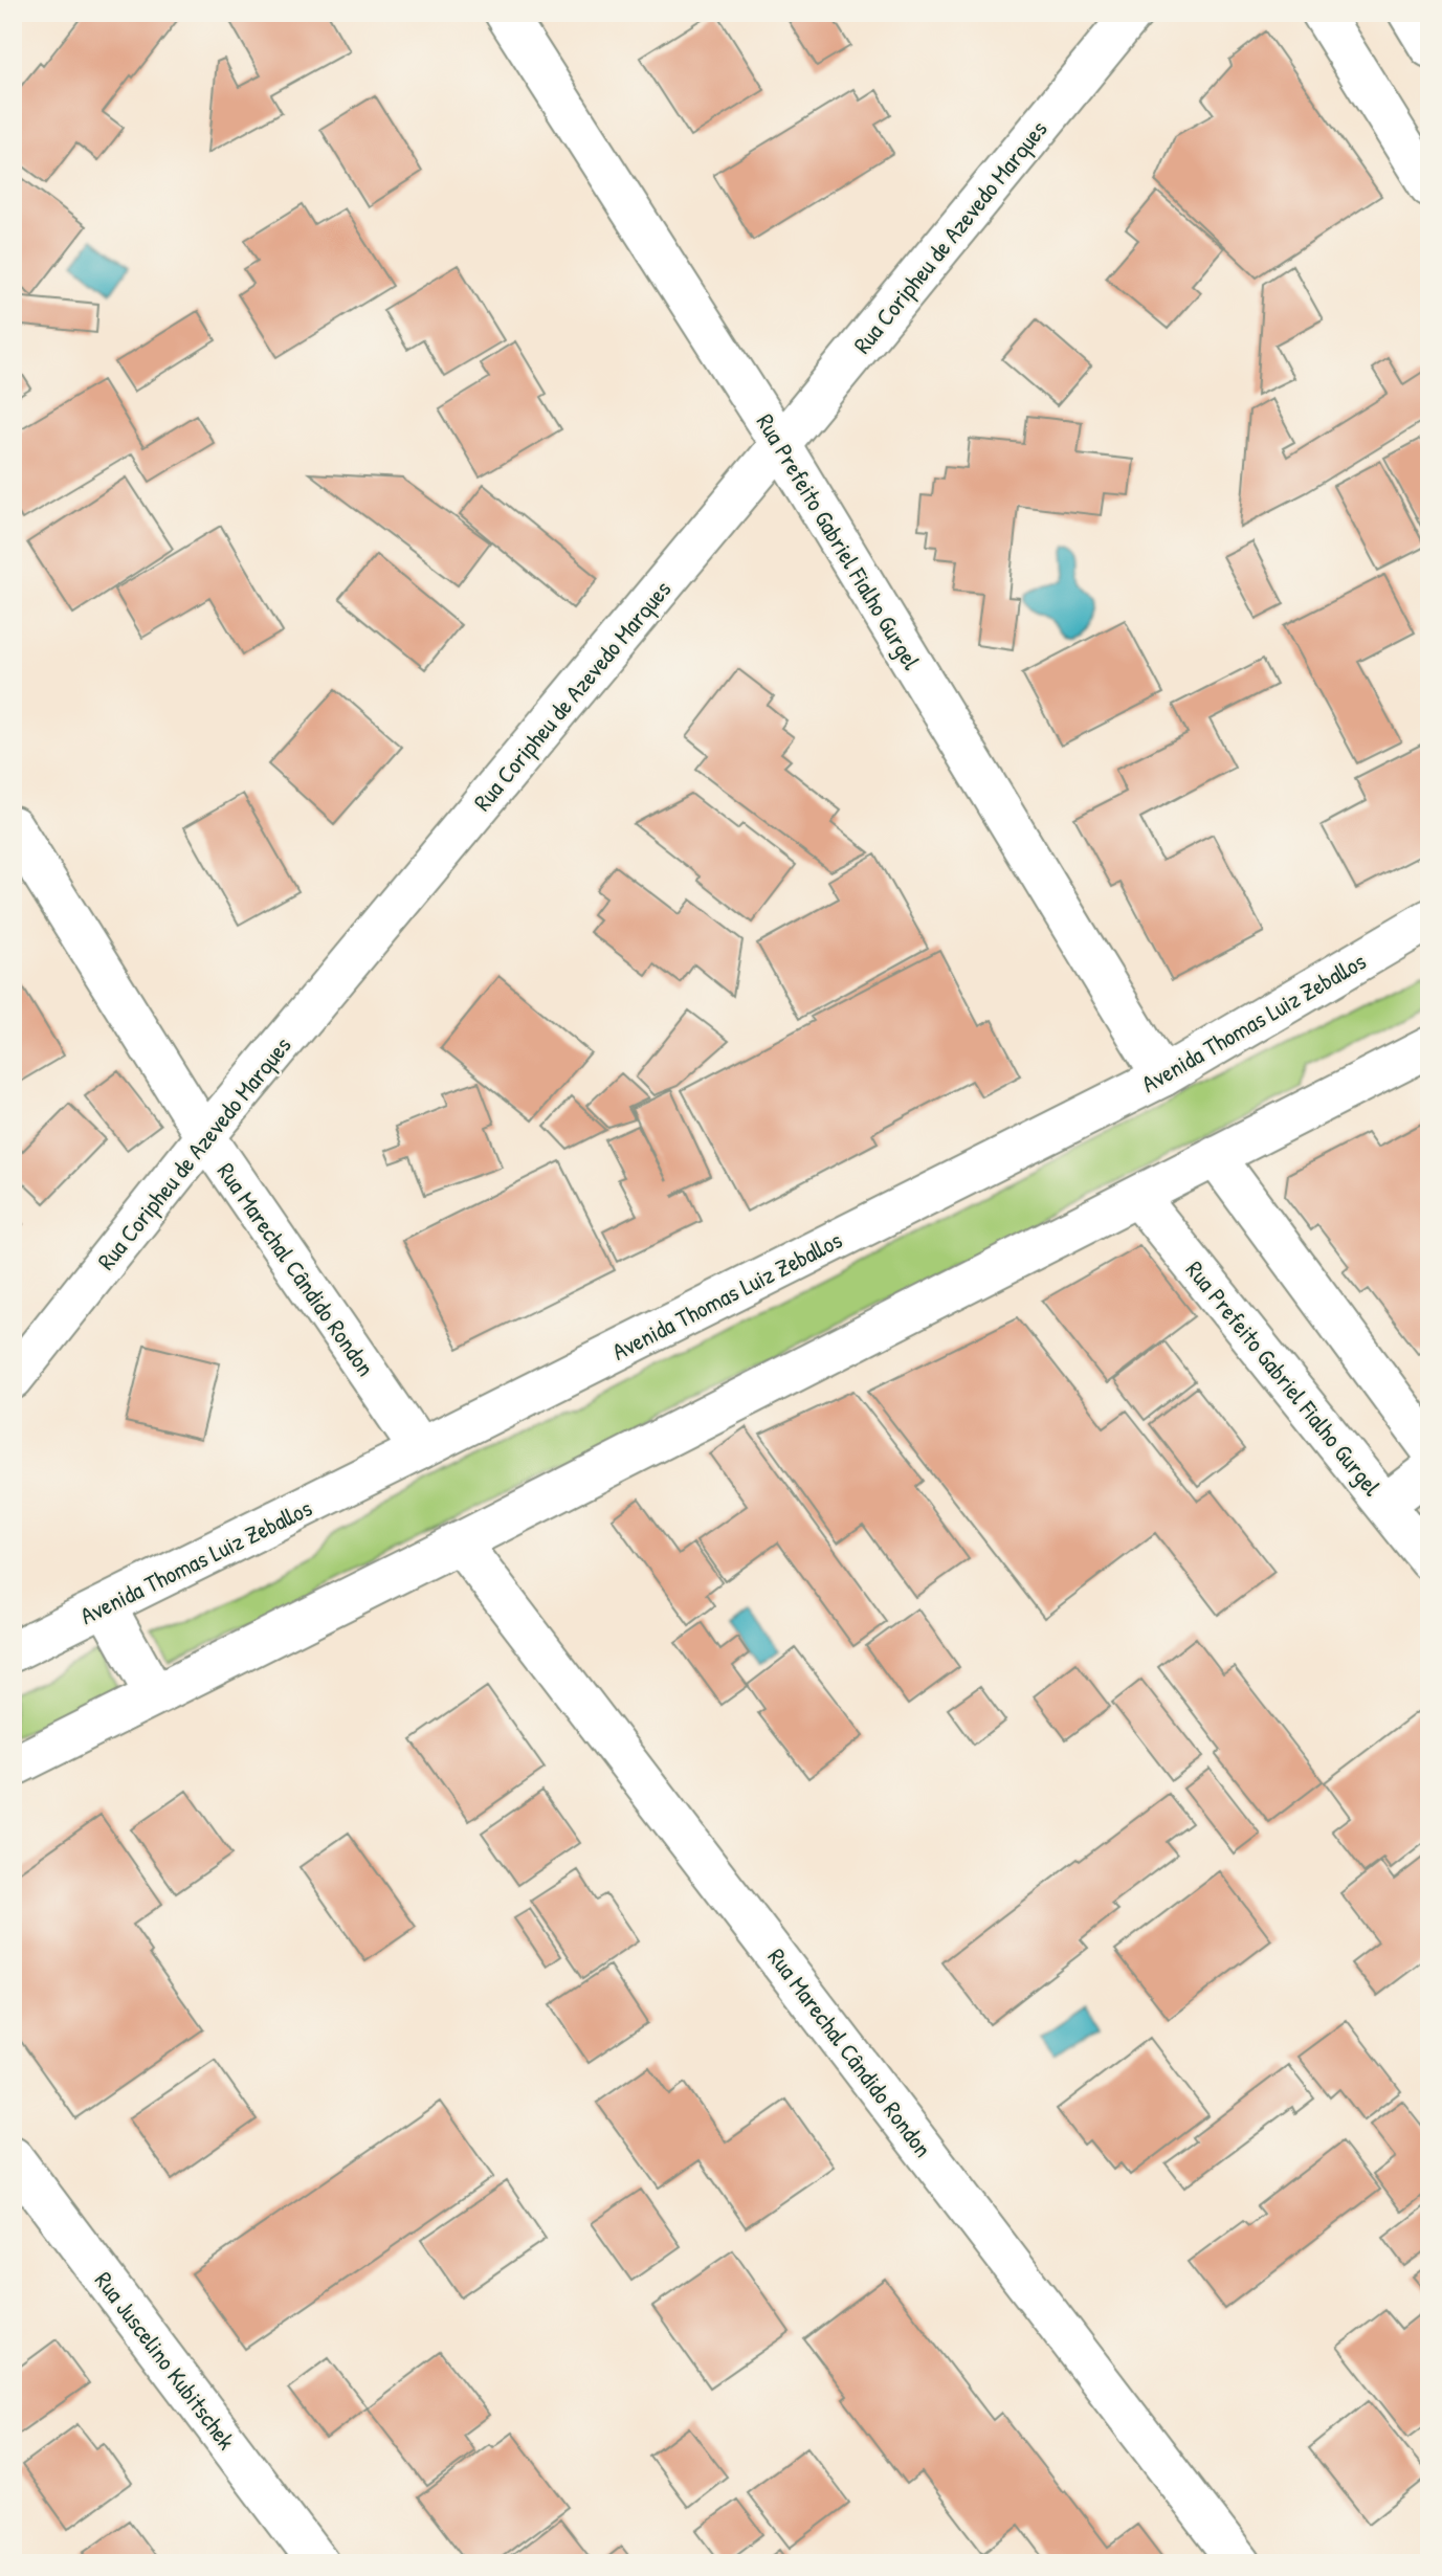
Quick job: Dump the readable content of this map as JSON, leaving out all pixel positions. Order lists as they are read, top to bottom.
{
  "streets": {
    "street": [
      "Rua Coripheu de Azevedo Marques",
      "Rua Prefeito Gabriel Fialho Gurgel",
      "Avenida Thomas Luiz Zeballos",
      "Rua Marechal Cândido Rondon",
      "Rua Juscelino Kubitschek"
    ]
  },
  "crossings": [
    ["Rua Coripheu de Azevedo Marques", "Rua Prefeito Gabriel Fialho Gurgel"],
    ["Rua Coripheu de Azevedo Marques", "Rua Marechal Cândido Rondon"],
    ["Rua Prefeito Gabriel Fialho Gurgel", "Avenida Thomas Luiz Zeballos"],
    ["Avenida Thomas Luiz Zeballos", "Rua Marechal Cândido Rondon"]
  ]
}
